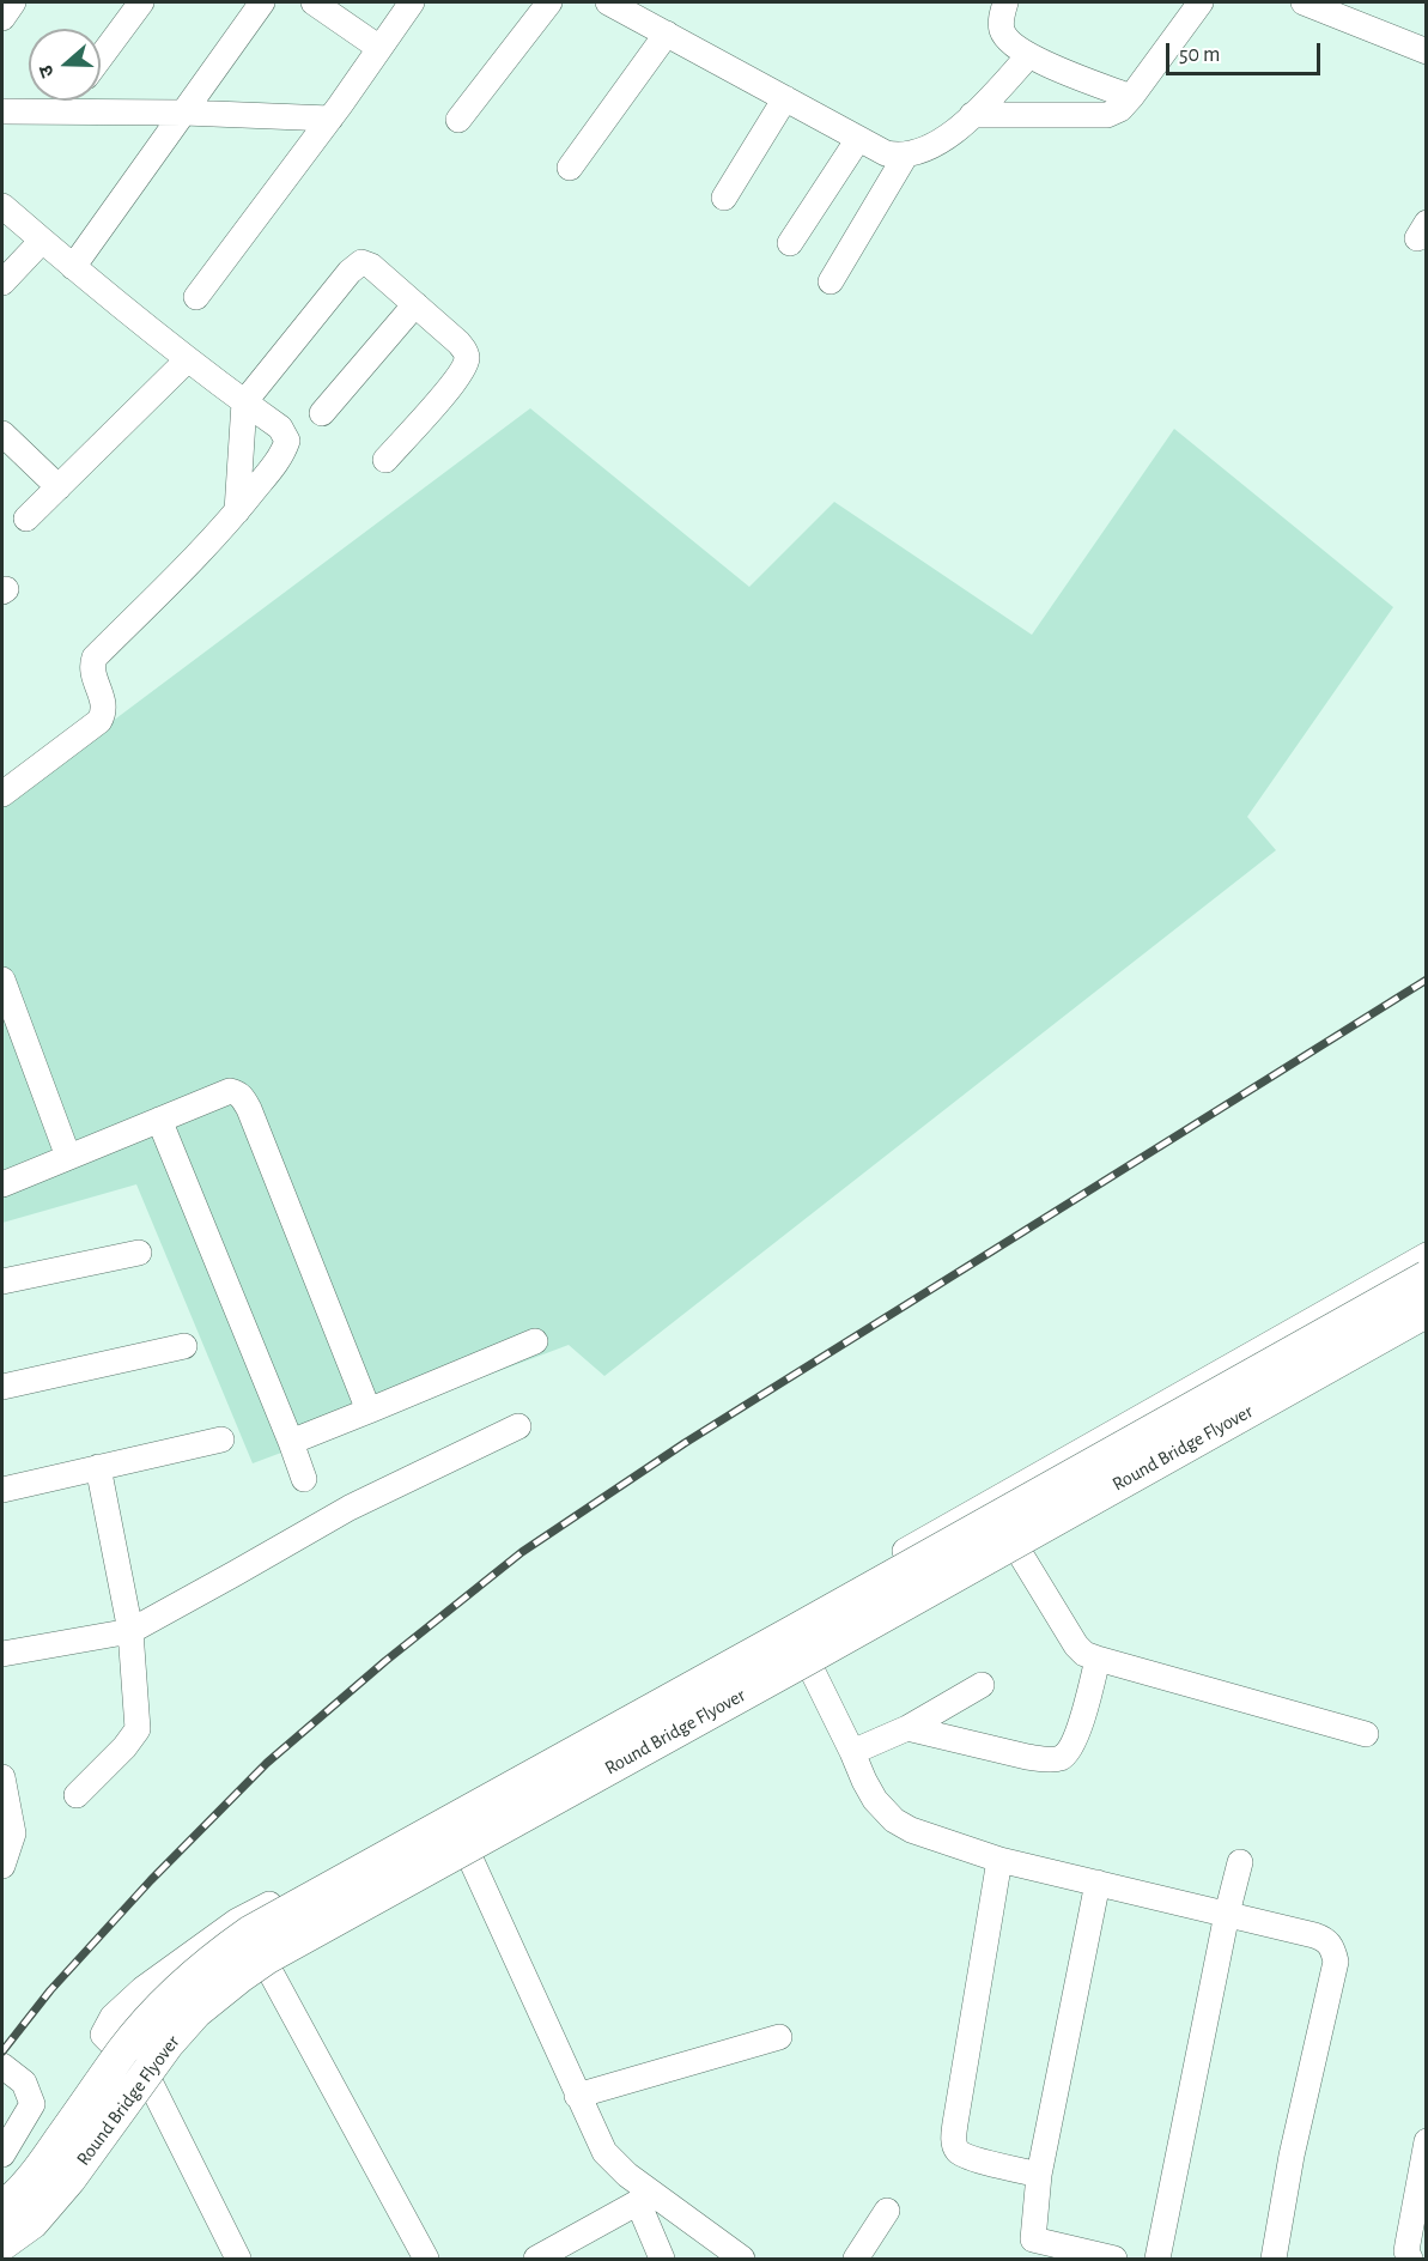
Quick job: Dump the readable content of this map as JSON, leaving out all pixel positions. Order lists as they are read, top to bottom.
{
  "streets": {
    "main road": ["Round Bridge Flyover"]
  },
  "scale_bar": "50 m",
  "north": "left"
}
